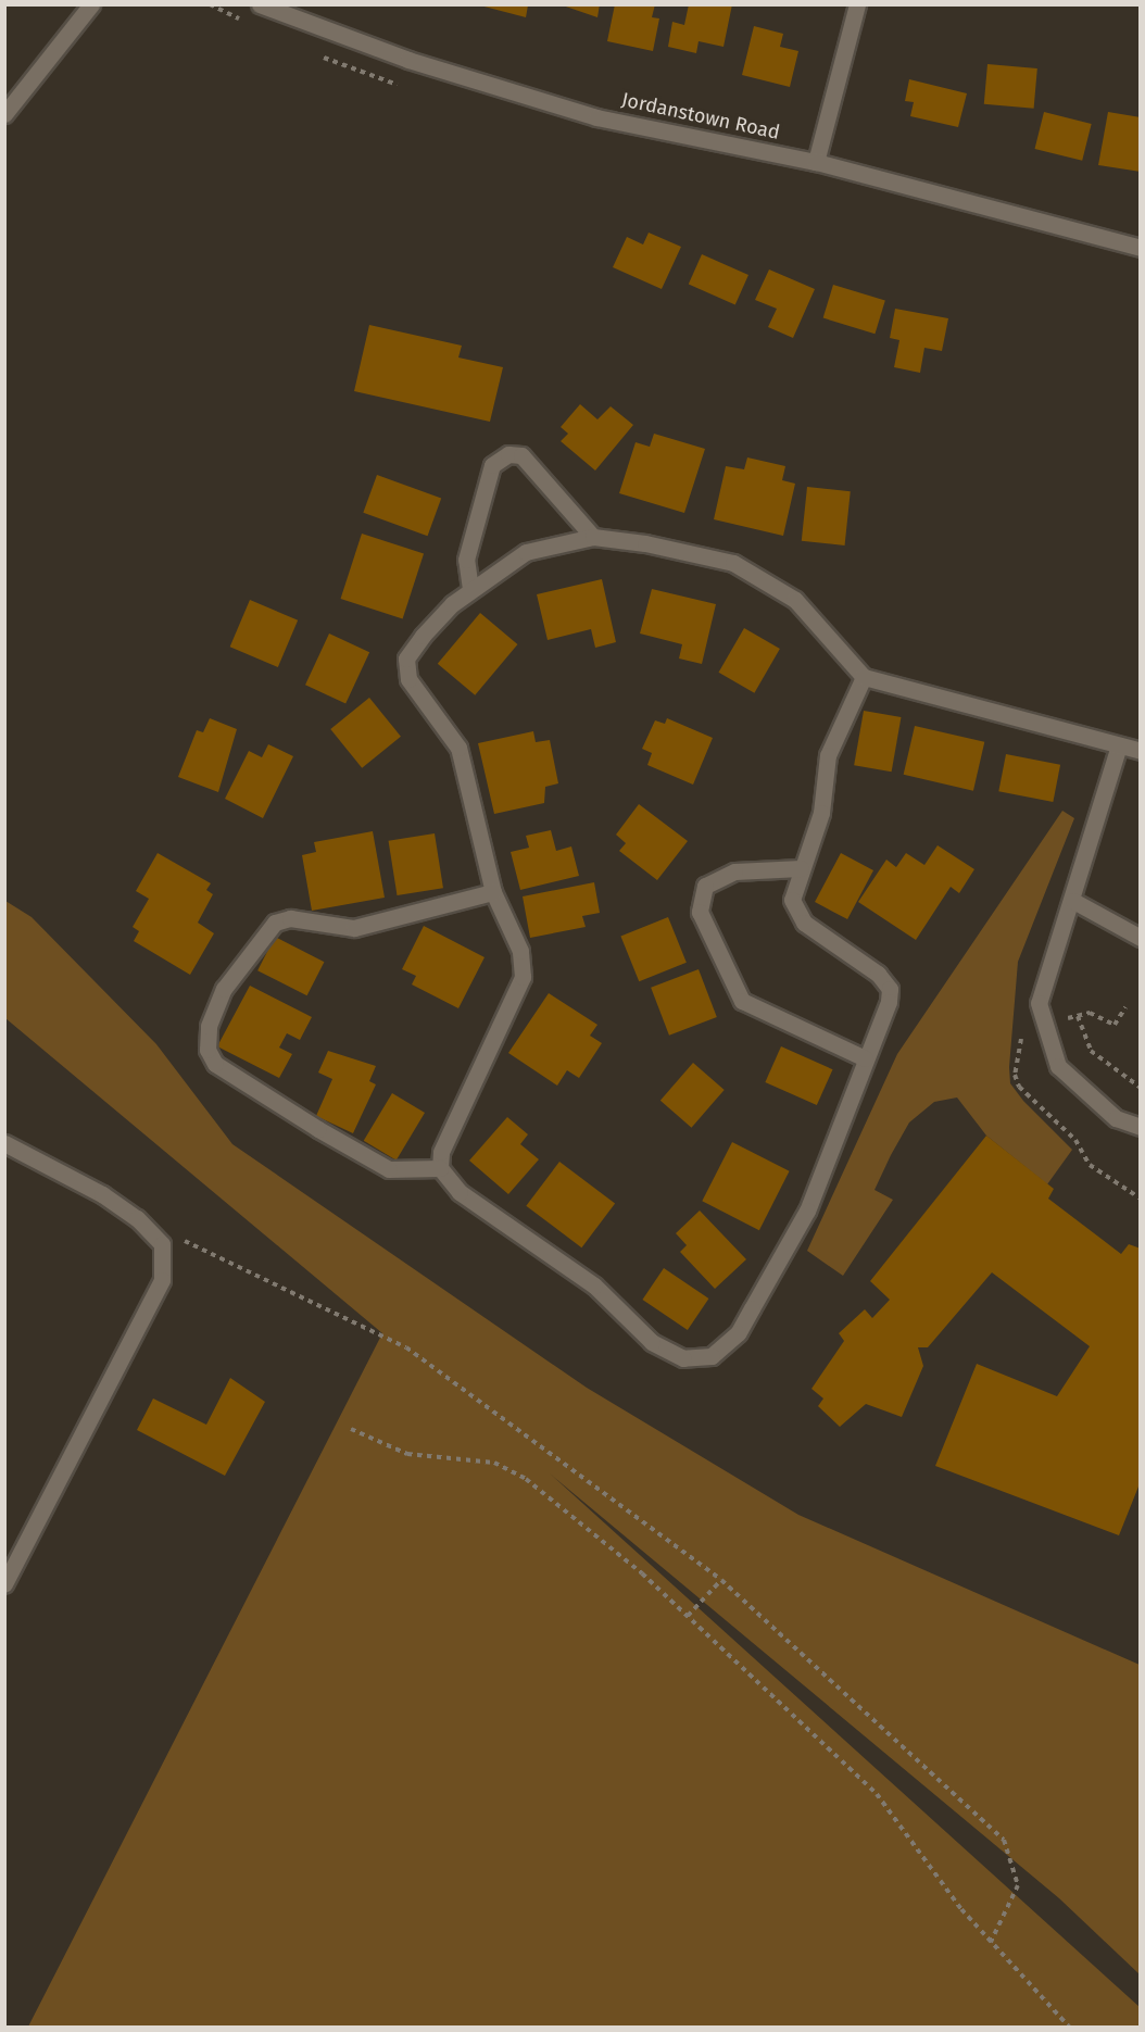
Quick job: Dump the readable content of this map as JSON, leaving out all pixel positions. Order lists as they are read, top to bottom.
{
  "streets": {
    "street": ["Jordanstown Road"]
  }
}
